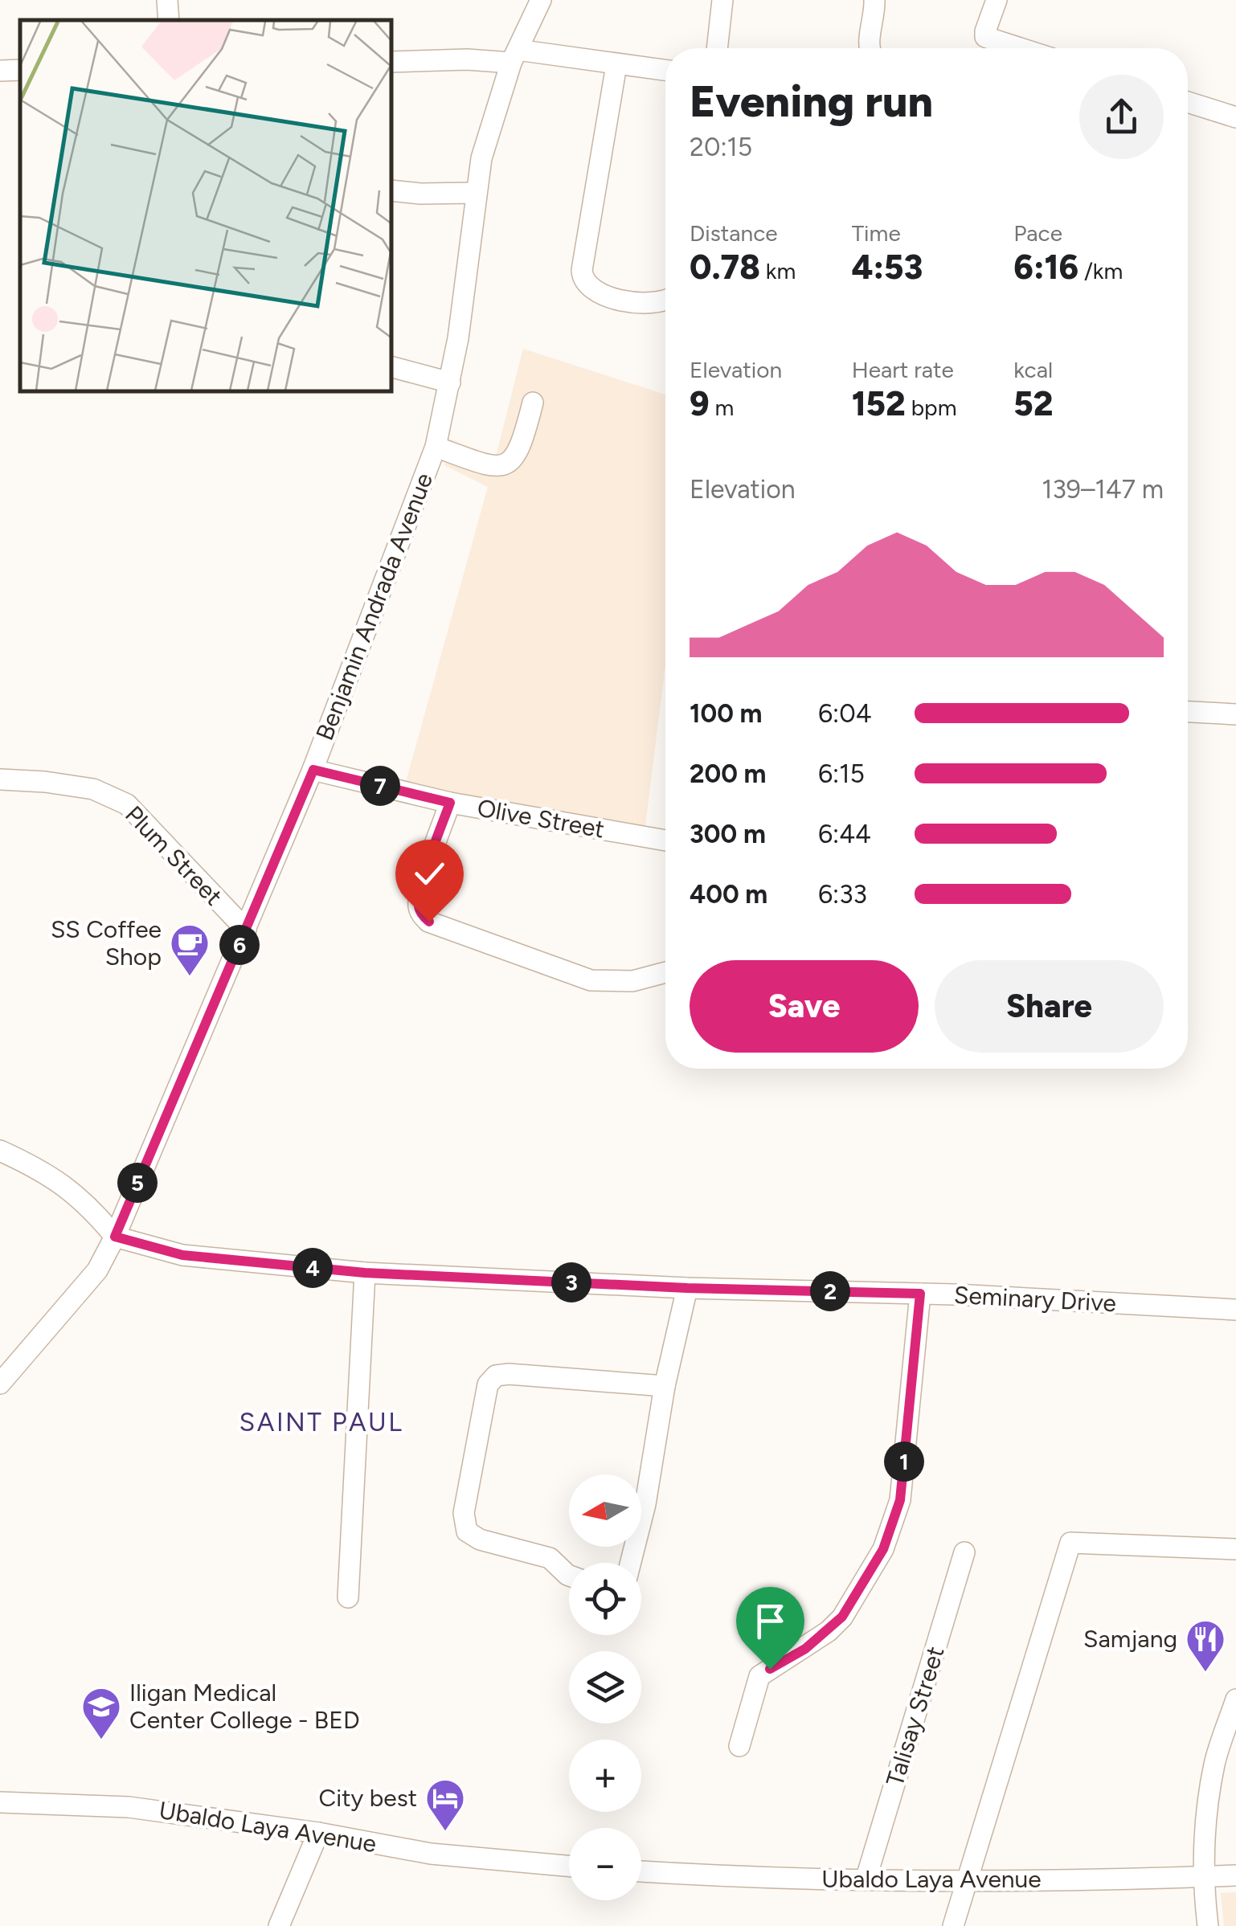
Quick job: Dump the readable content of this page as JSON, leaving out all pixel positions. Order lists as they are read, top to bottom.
{
  "streets": {
    "street": [
      "Benjamin Andrada Avenue",
      "Olive Street",
      "Plum Street",
      "Seminary Drive",
      "Talisay Street",
      "Ubaldo Laya Avenue"
    ]
  },
  "crossings": [
    ["Benjamin Andrada Avenue", "Olive Street"],
    ["Benjamin Andrada Avenue", "Plum Street"],
    ["Benjamin Andrada Avenue", "Seminary Drive"],
    ["Talisay Street", "Ubaldo Laya Avenue"]
  ],
  "districts": ["SAINT PAUL"],
  "places": {
    "cafe": ["SS Coffee Shop"],
    "restaurant": ["Samjang"],
    "school or university": ["Iligan Medical Center College - BED"],
    "hotel": ["City best"]
  },
  "north": "left",
  "page": {
    "heading": ["Evening run", "20:15"],
    "stats": [
      ["Distance", "0.78 km"],
      ["Time", "4:53"],
      ["Pace", "6:16 /km"],
      ["Elevation", "9 m"],
      ["Heart rate", "152 bpm"],
      ["kcal", "52"]
    ],
    "chart": ["Elevation", "139–147 m"],
    "list": [
      {
        "name": "100 m",
        "note": "6:04"
      },
      {
        "name": "200 m",
        "note": "6:15"
      },
      {
        "name": "300 m",
        "note": "6:44"
      },
      {
        "name": "400 m",
        "note": "6:33"
      }
    ],
    "pins": [
      "7",
      "6",
      "5",
      "4",
      "3",
      "2",
      "1"
    ],
    "buttons": ["Save", "Share"],
    "map_buttons": ["+", "−"]
  }
}
